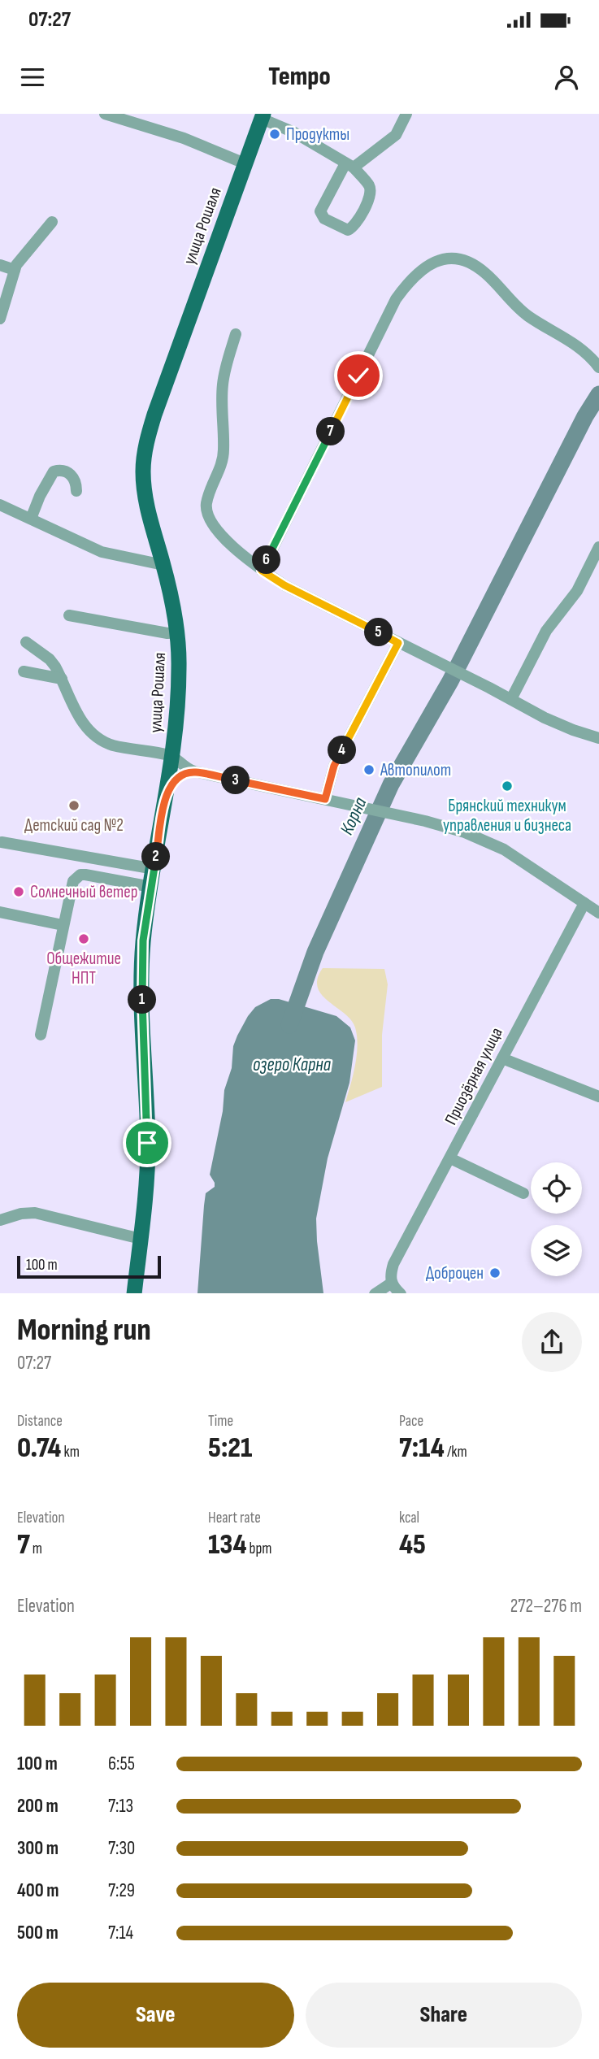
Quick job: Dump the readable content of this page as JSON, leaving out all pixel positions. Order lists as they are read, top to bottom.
{
  "streets": {
    "main road": ["улица Рошаля"],
    "street": ["Приозёрная улица"]
  },
  "water": ["Корна", "озеро Карна"],
  "places": [
    "Продукты",
    "Автопилот",
    "Брянский техникум управления и бизнеса",
    "Детский сад №2",
    "Солнечный ветер",
    "Общежитие НПТ",
    "Доброцен"
  ],
  "scale_bar": "100 m",
  "page": {
    "status": "07:27",
    "header": "Tempo",
    "pins": [
      "7",
      "6",
      "5",
      "4",
      "3",
      "2",
      "1"
    ],
    "scale": "100 m",
    "heading": ["Morning run", "07:27"],
    "stats": [
      ["Distance", "0.74 km"],
      ["Time", "5:21"],
      ["Pace", "7:14 /km"],
      ["Elevation", "7 m"],
      ["Heart rate", "134 bpm"],
      ["kcal", "45"]
    ],
    "chart": ["Elevation", "272–276 m"],
    "list": [
      {
        "name": "100 m",
        "note": "6:55"
      },
      {
        "name": "200 m",
        "note": "7:13"
      },
      {
        "name": "300 m",
        "note": "7:30"
      },
      {
        "name": "400 m",
        "note": "7:29"
      },
      {
        "name": "500 m",
        "note": "7:14"
      }
    ],
    "buttons": ["Save", "Share"]
  }
}
